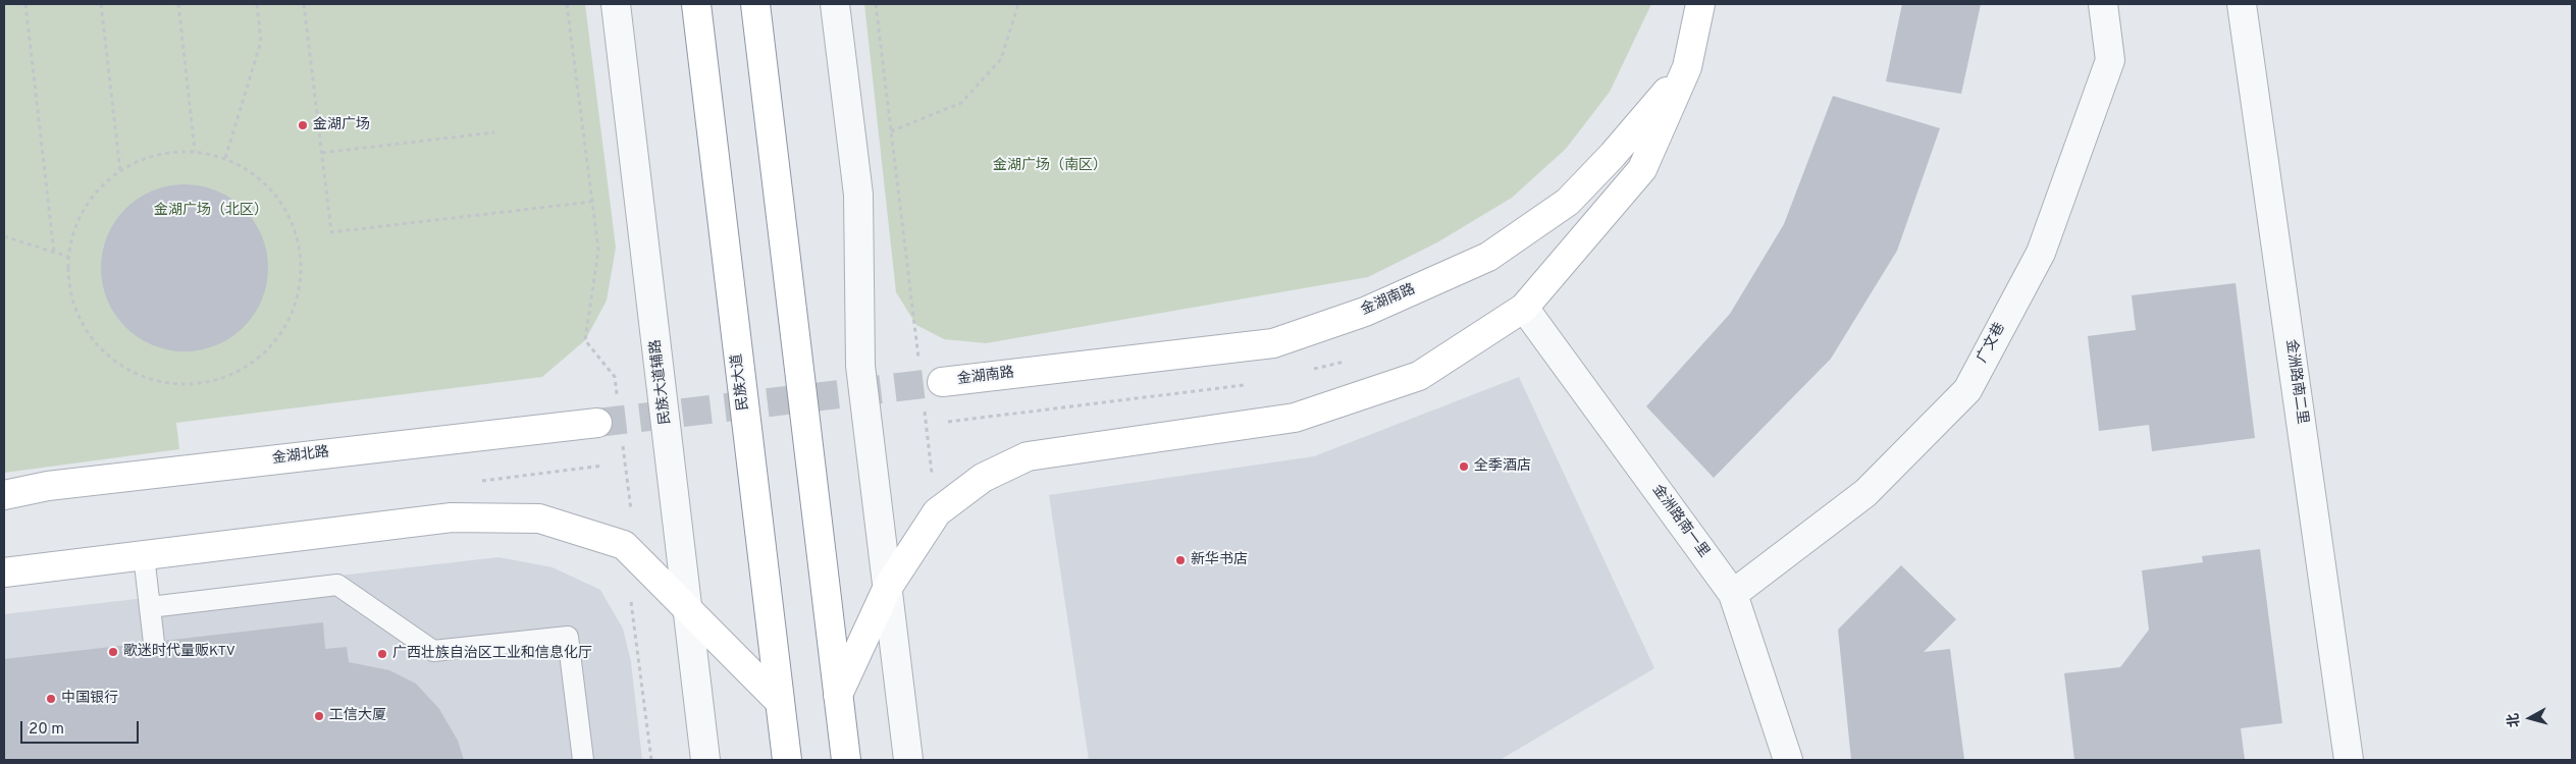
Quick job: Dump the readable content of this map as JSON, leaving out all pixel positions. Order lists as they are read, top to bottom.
{
  "streets": {
    "main road": ["金湖南路", "民族大道", "金湖北路"],
    "street": [
      "广文巷",
      "民族大道辅路",
      "金洲路南二里",
      "金洲路南一里"
    ]
  },
  "crossings": [
    ["广文巷", "金洲路南一里"]
  ],
  "parks": ["金湖广场（南区）", "金湖广场（北区）"],
  "places": [
    "金湖广场",
    "全季酒店",
    "新华书店",
    "歌迷时代量贩KTV",
    "广西壮族自治区工业和信息化厅",
    "中国银行",
    "工信大厦"
  ],
  "scale_bar": "20 m",
  "north": "left"
}
